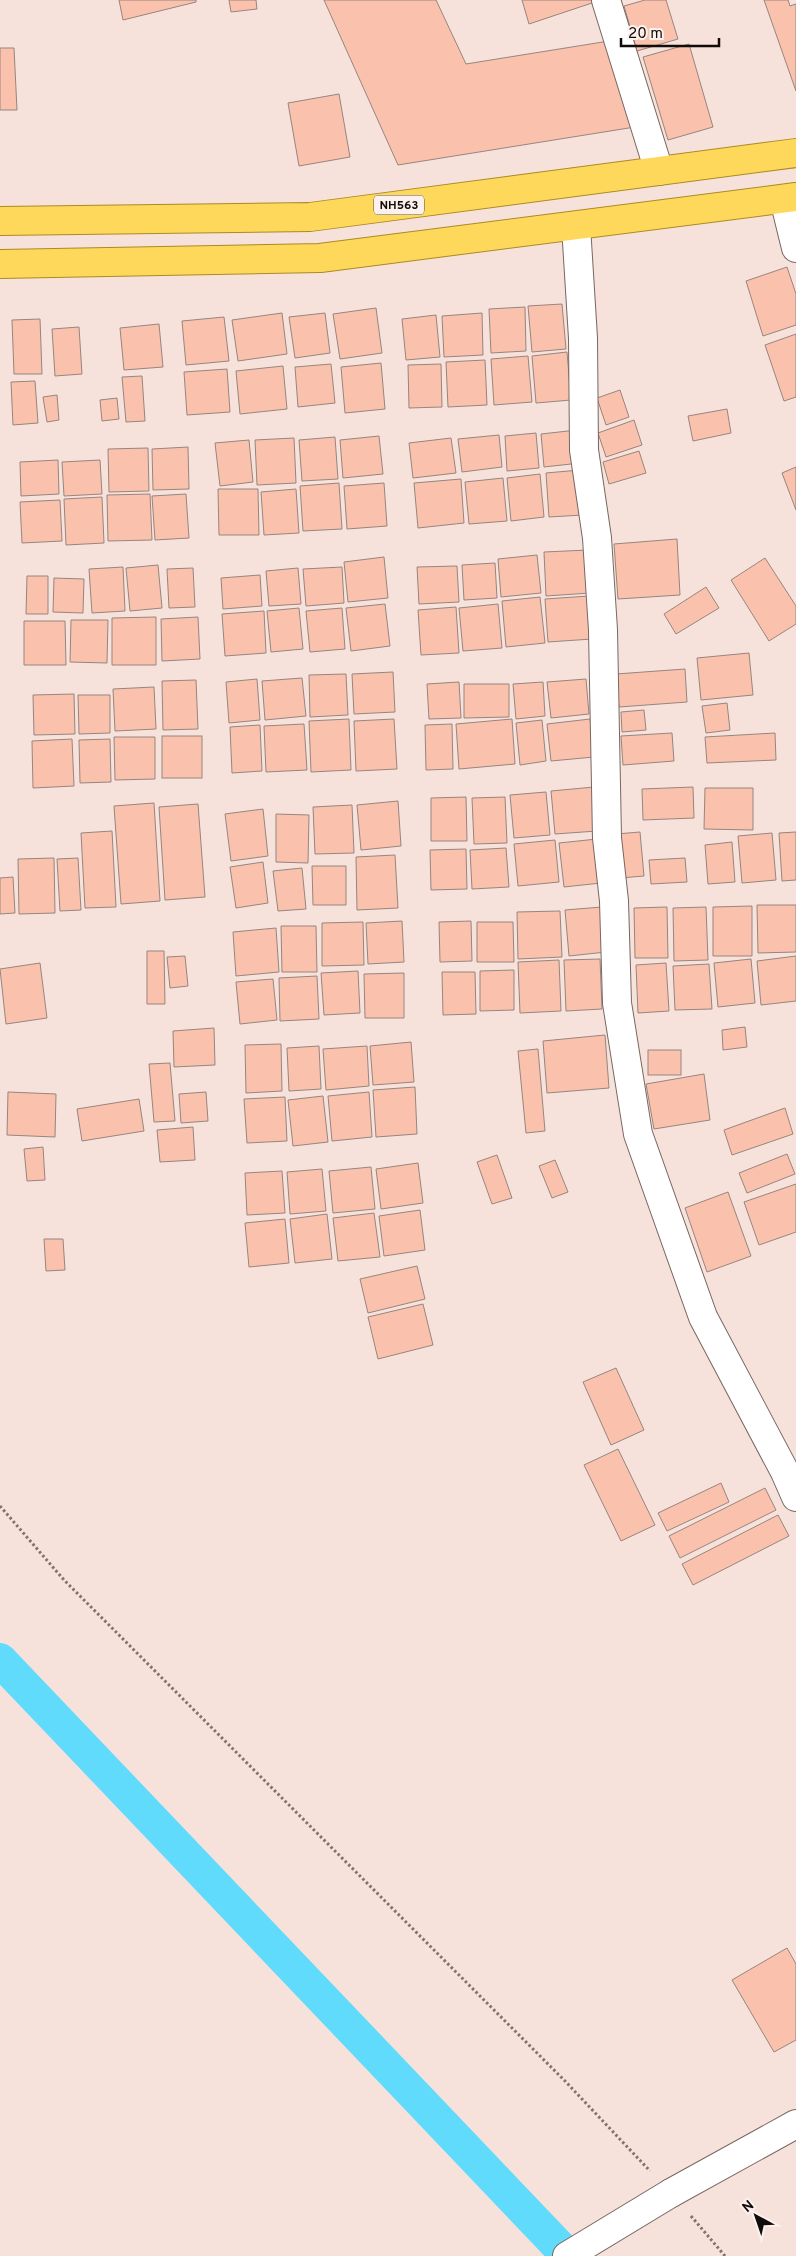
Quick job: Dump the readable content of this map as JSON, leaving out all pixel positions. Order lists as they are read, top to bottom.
{
  "streets": {
    "highway": ["NH563"]
  },
  "scale_bar": "20 m",
  "north": "top left"
}
